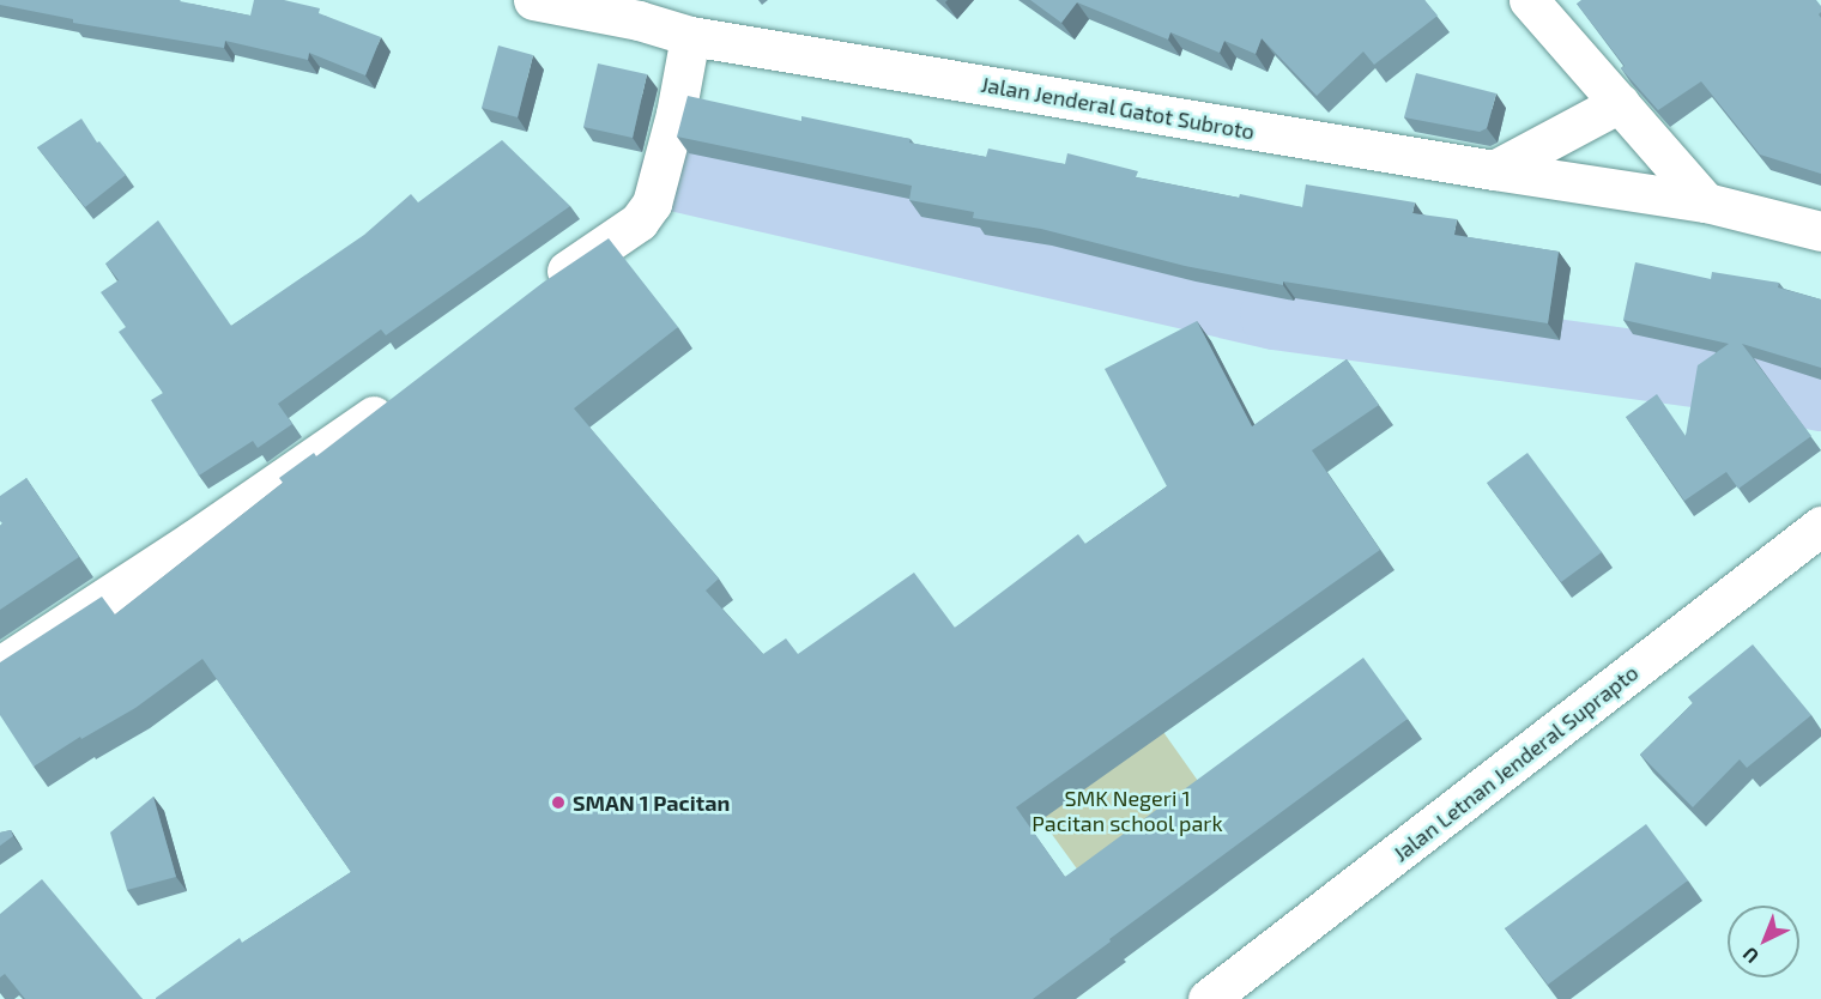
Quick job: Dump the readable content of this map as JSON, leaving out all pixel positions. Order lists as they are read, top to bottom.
{
  "streets": {
    "main road": ["Jalan Jenderal Gatot Subroto", "Jalan Letnan Jenderal Suprapto"]
  },
  "parks": ["SMK Negeri 1 Pacitan school park"],
  "places": ["SMAN 1 Pacitan"],
  "north": "bottom left"
}
